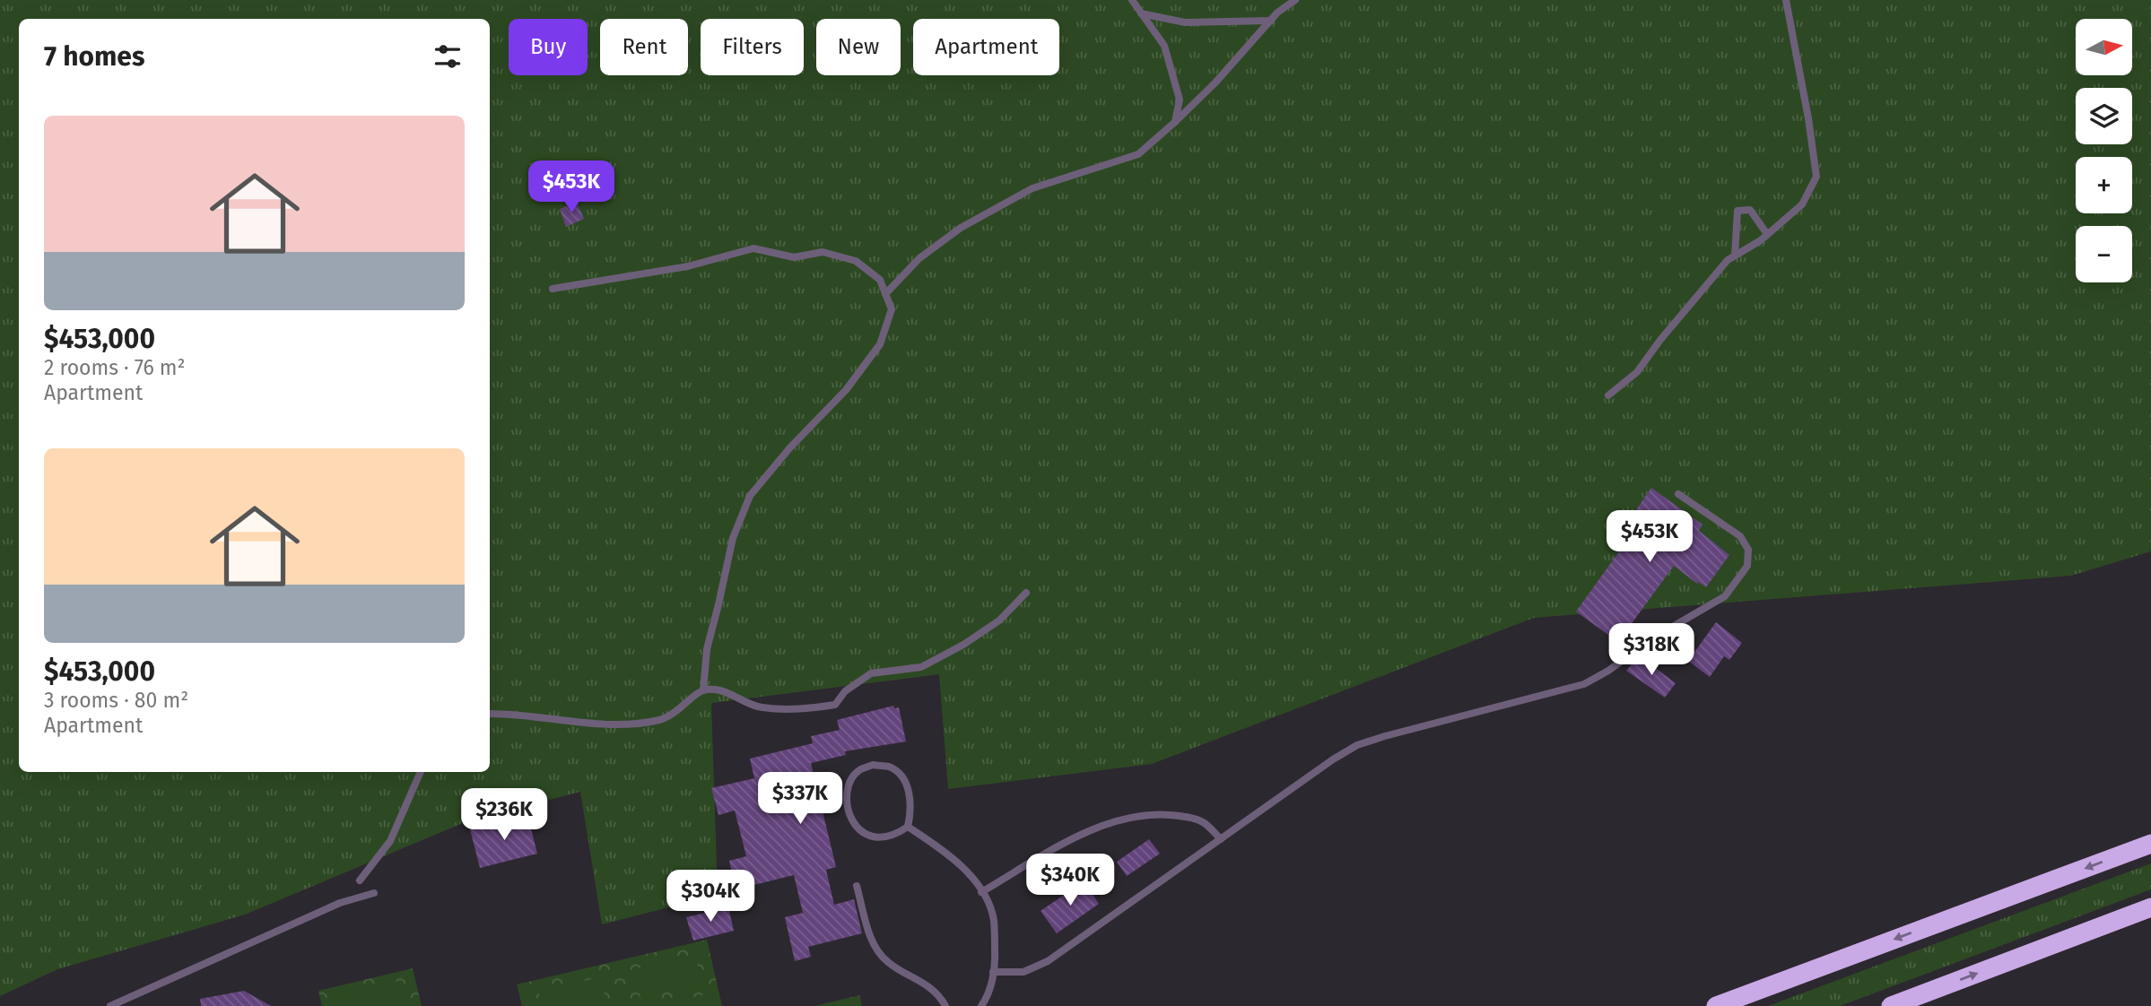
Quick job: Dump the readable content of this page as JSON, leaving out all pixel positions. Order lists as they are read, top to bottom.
{
  "north": "right",
  "page": {
    "map_buttons": ["+", "−"],
    "chip": [
      "Buy",
      "Rent",
      "Filters",
      "New",
      "Apartment"
    ],
    "heading": "7 homes",
    "list": [
      {
        "name": "$453,000",
        "note": "2 rooms · 76 m² · Apartment"
      },
      {
        "name": "$453,000",
        "note": "3 rooms · 80 m² · Apartment"
      }
    ],
    "price": [
      "$453K",
      "$453K",
      "$318K",
      "$337K",
      "$236K",
      "$340K",
      "$304K"
    ]
  }
}
